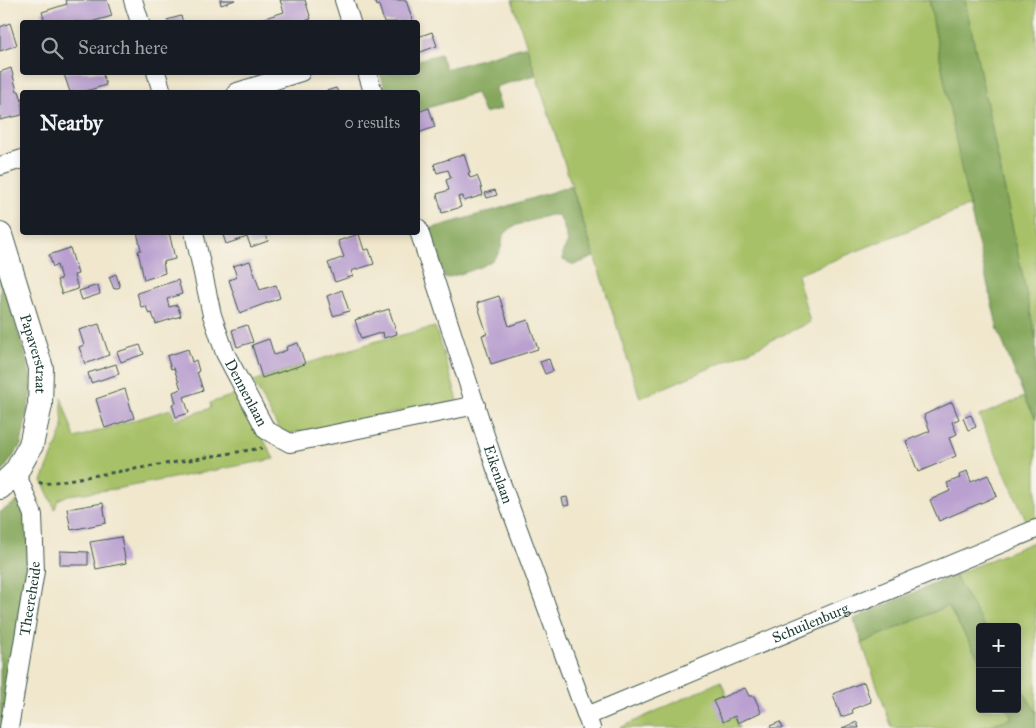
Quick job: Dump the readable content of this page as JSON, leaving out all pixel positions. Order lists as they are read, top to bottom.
{
  "streets": {
    "street": [
      "Papaverstraat",
      "Dennenlaan",
      "Eikenlaan",
      "Theereheide",
      "Schuilenburg"
    ]
  },
  "crossings": [
    ["Papaverstraat", "Theereheide"],
    ["Eikenlaan", "Schuilenburg"]
  ],
  "page": {
    "search": "Search here",
    "heading": ["Nearby", "0 results"],
    "map_buttons": ["+", "−"]
  }
}
